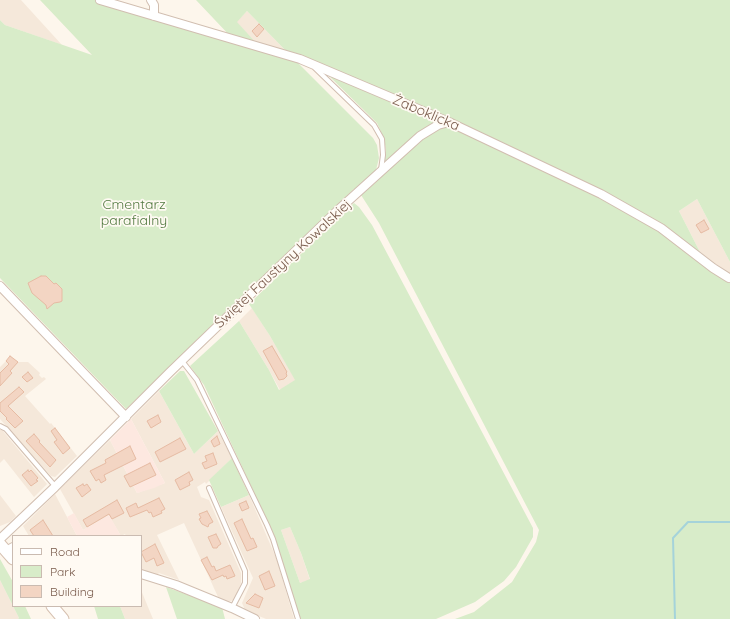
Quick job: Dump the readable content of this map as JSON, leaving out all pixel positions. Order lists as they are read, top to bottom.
{
  "streets": {
    "street": ["Żaboklicka", "Świętej Faustyny Kowalskiej"]
  },
  "crossings": [
    ["Żaboklicka", "Świętej Faustyny Kowalskiej"]
  ],
  "parks": ["Cmentarz parafialny"],
  "legend": ["Road", "Park", "Building"]
}
